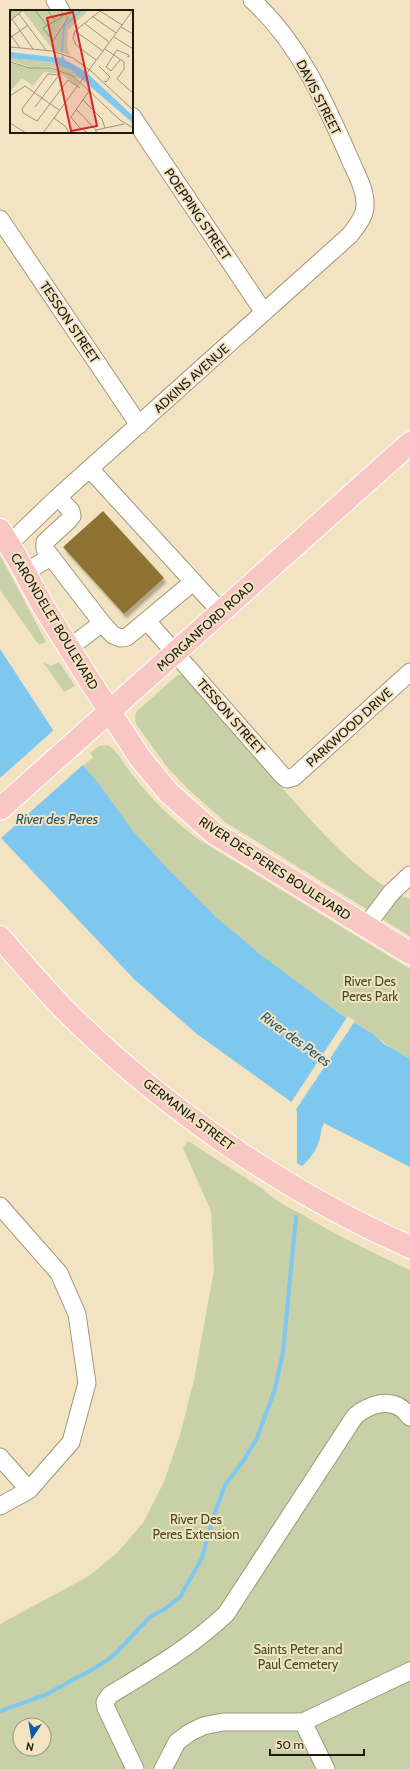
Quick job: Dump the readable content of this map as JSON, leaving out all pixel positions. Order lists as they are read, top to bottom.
{
  "streets": {
    "main road": [
      "CARONDELET BOULEVARD",
      "MORGANFORD ROAD",
      "RIVER DES PERES BOULEVARD",
      "GERMANIA STREET"
    ],
    "street": [
      "DAVIS STREET",
      "POEPPING STREET",
      "TESSON STREET",
      "ADKINS AVENUE",
      "PARKWOOD DRIVE"
    ]
  },
  "crossings": [
    ["DAVIS STREET", "ADKINS AVENUE"],
    ["POEPPING STREET", "ADKINS AVENUE"],
    ["TESSON STREET", "ADKINS AVENUE"],
    ["TESSON STREET", "MORGANFORD ROAD"],
    ["TESSON STREET", "PARKWOOD DRIVE"],
    ["ADKINS AVENUE", "CARONDELET BOULEVARD"],
    ["CARONDELET BOULEVARD", "MORGANFORD ROAD"],
    ["CARONDELET BOULEVARD", "RIVER DES PERES BOULEVARD"],
    ["MORGANFORD ROAD", "RIVER DES PERES BOULEVARD"]
  ],
  "water": ["River des Peres"],
  "parks": ["River Des Peres Park", "River Des Peres Extension", "Saints Peter and Paul Cemetery"],
  "scale_bar": "50 m",
  "north": "bottom"
}
